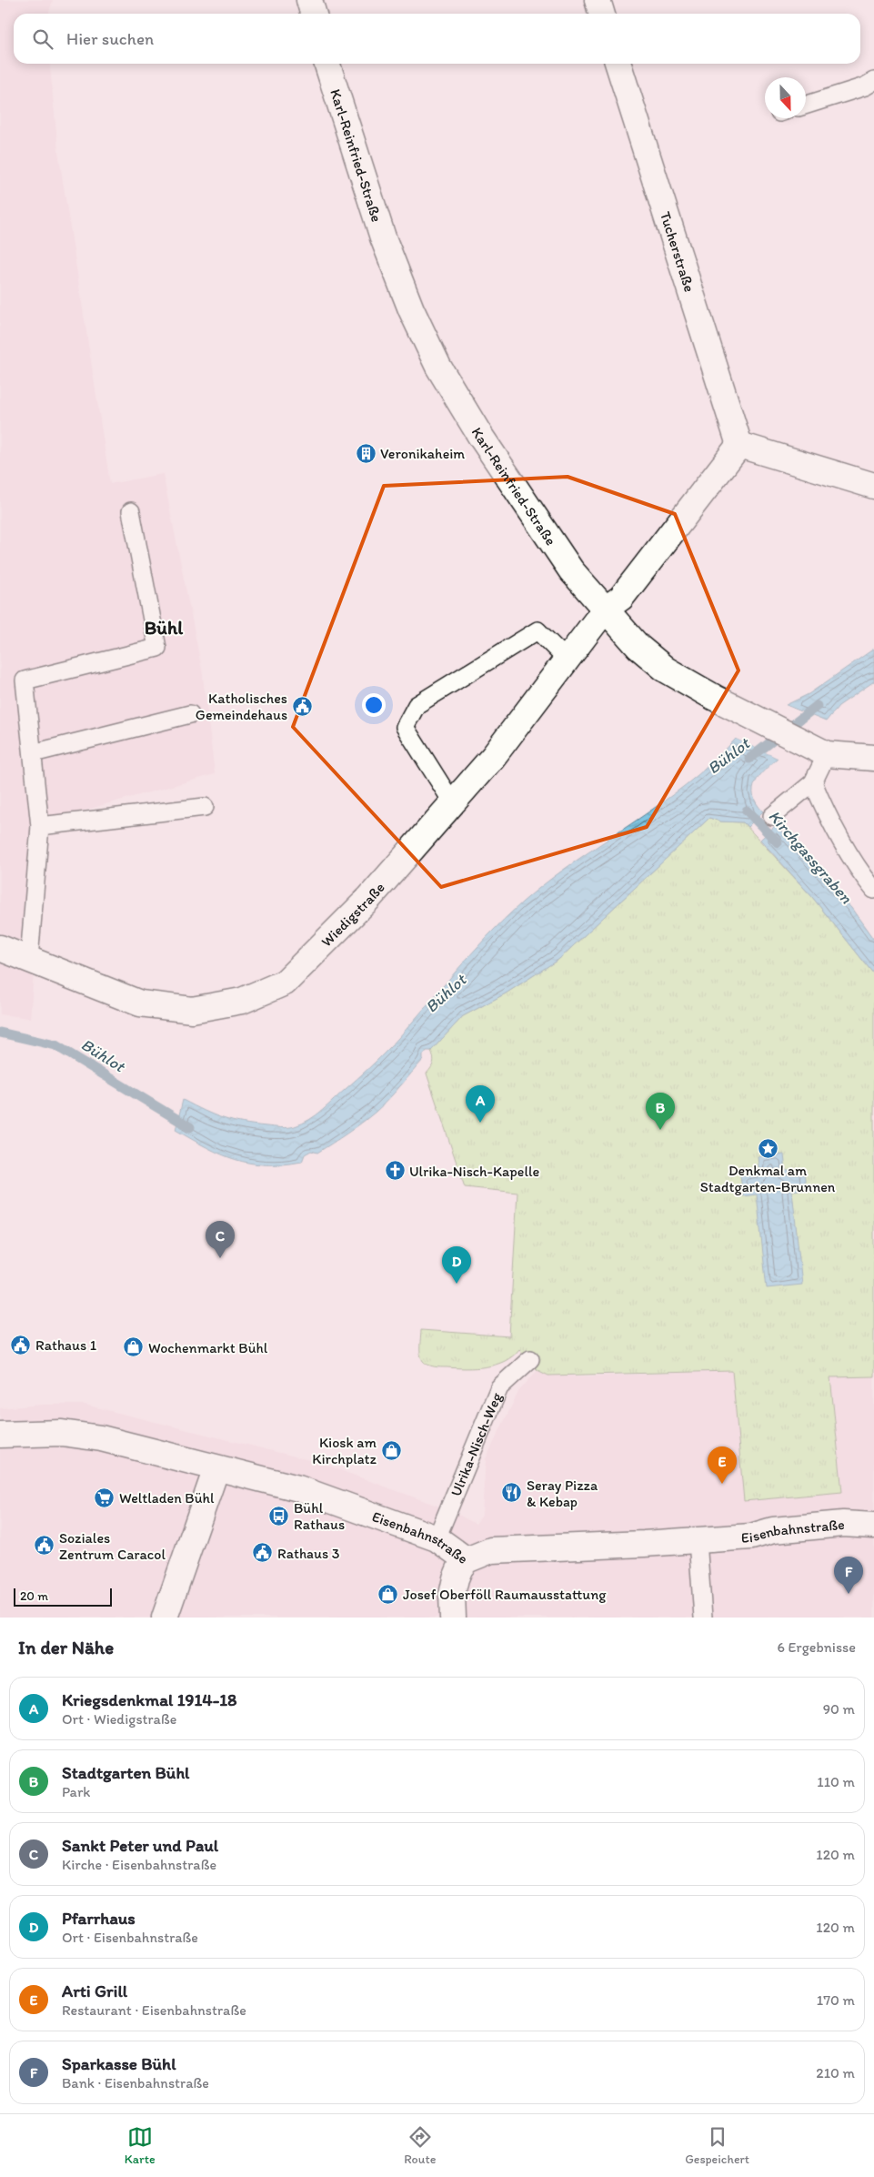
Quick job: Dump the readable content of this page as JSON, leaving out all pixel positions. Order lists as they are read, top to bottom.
{
  "streets": {
    "street": [
      "Karl-Reinfried-Straße",
      "Tucherstraße",
      "Wiedigstraße",
      "Eisenbahnstraße"
    ],
    "lane": ["Ulrika-Nisch-Weg"]
  },
  "crossings": [
    ["Karl-Reinfried-Straße", "Wiedigstraße"],
    ["Ulrika-Nisch-Weg", "Eisenbahnstraße"]
  ],
  "districts": ["Bühl"],
  "water": ["Bühlot", "Kirchgassgraben"],
  "places": {
    "building": ["Veronikaheim"],
    "public building": [
      "Katholisches Gemeindehaus",
      "Rathaus 1",
      "Soziales Zentrum Caracol",
      "Rathaus 3"
    ],
    "place": ["Denkmal am Stadtgarten-Brunnen"],
    "church": ["Ulrika-Nisch-Kapelle"],
    "shop": ["Wochenmarkt Bühl", "Kiosk am Kirchplatz", "Josef Oberföll Raumausstattung"],
    "restaurant": ["Seray Pizza & Kebap"],
    "supermarket": ["Weltladen Bühl"],
    "bus stop": ["Bühl Rathaus"]
  },
  "scale_bar": "20 m",
  "north": "bottom",
  "page": {
    "search": "Hier suchen",
    "pins": [
      "A",
      "B",
      "C",
      "D",
      "E",
      "F"
    ],
    "scale": "20 m",
    "heading": ["In der Nähe", "6 Ergebnisse"],
    "list": [
      {
        "mark": "A",
        "name": "Kriegsdenkmal 1914-18",
        "note": "Ort · Wiedigstraße",
        "value": "90 m"
      },
      {
        "mark": "B",
        "name": "Stadtgarten Bühl",
        "note": "Park",
        "value": "110 m"
      },
      {
        "mark": "C",
        "name": "Sankt Peter und Paul",
        "note": "Kirche · Eisenbahnstraße",
        "value": "120 m"
      },
      {
        "mark": "D",
        "name": "Pfarrhaus",
        "note": "Ort · Eisenbahnstraße",
        "value": "120 m"
      },
      {
        "mark": "E",
        "name": "Arti Grill",
        "note": "Restaurant · Eisenbahnstraße",
        "value": "170 m"
      },
      {
        "mark": "F",
        "name": "Sparkasse Bühl",
        "note": "Bank · Eisenbahnstraße",
        "value": "210 m"
      }
    ],
    "nav": ["Karte", "Route", "Gespeichert"]
  }
}
